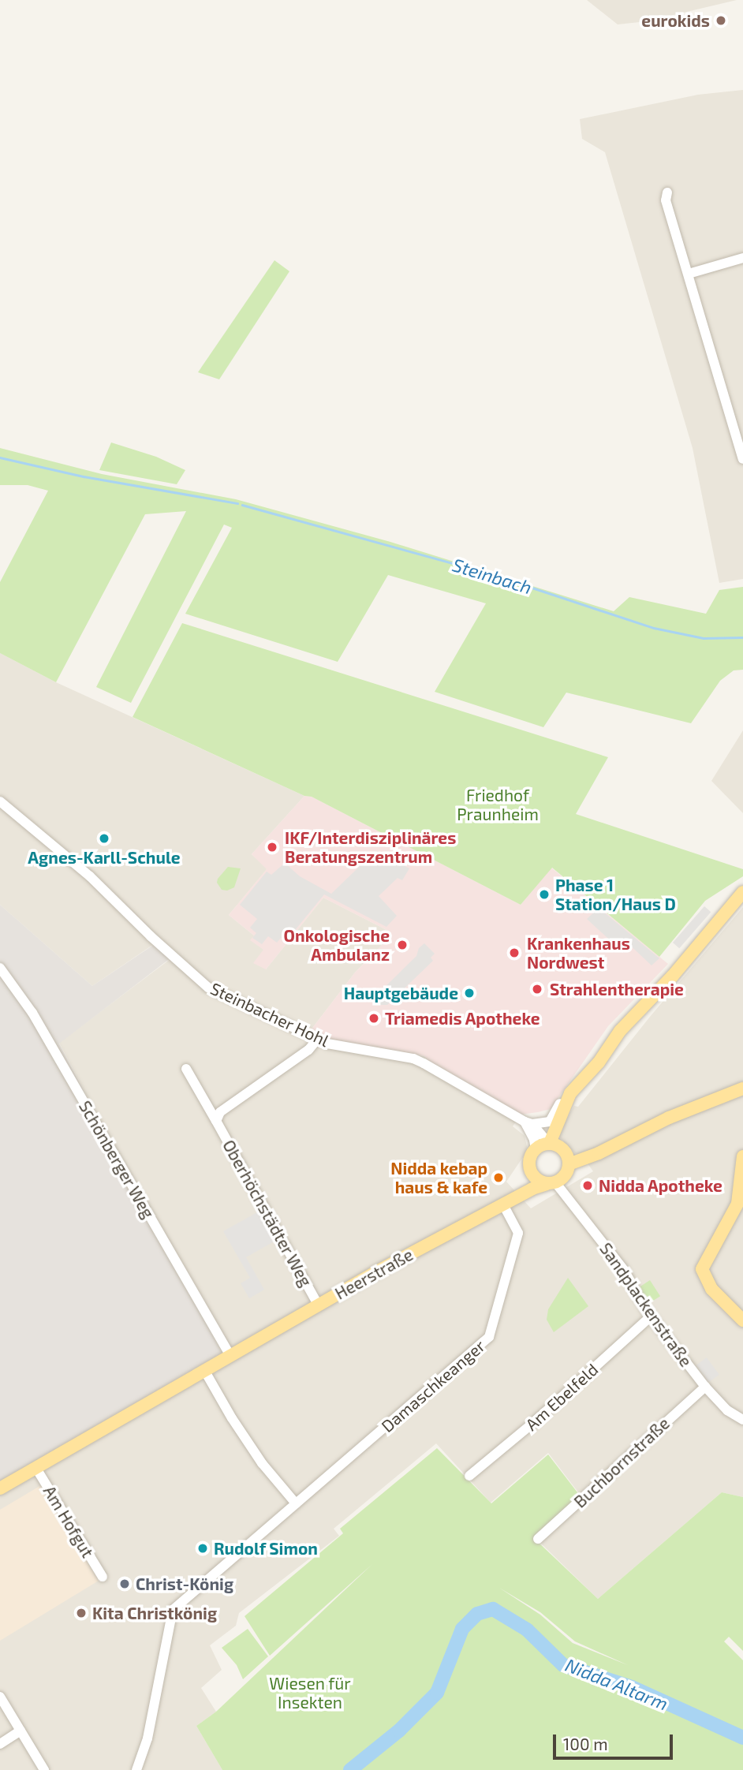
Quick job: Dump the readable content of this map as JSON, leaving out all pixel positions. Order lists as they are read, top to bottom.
{
  "streets": {
    "main road": ["Heerstraße"],
    "street": [
      "Steinbacher Hohl",
      "Schönberger Weg",
      "Oberhöchstädter Weg",
      "Sandplackenstraße",
      "Damaschkeanger",
      "Am Ebelfeld",
      "Buchbornstraße",
      "Am Hofgut"
    ]
  },
  "crossings": [
    ["Steinbacher Hohl", "Oberhöchstädter Weg"],
    ["Steinbacher Hohl", "Heerstraße"],
    ["Steinbacher Hohl", "Sandplackenstraße"],
    ["Schönberger Weg", "Heerstraße"],
    ["Oberhöchstädter Weg", "Heerstraße"],
    ["Heerstraße", "Sandplackenstraße"],
    ["Heerstraße", "Damaschkeanger"],
    ["Heerstraße", "Am Hofgut"],
    ["Sandplackenstraße", "Am Ebelfeld"],
    ["Sandplackenstraße", "Buchbornstraße"]
  ],
  "water": ["Steinbach", "Nidda Altarm"],
  "parks": ["Friedhof Praunheim", "Wiesen für Insekten"],
  "places": [
    "eurokids",
    "Agnes-Karll-Schule",
    "IKF/Interdisziplinäres Beratungszentrum",
    "Phase 1 Station/Haus D",
    "Onkologische Ambulanz",
    "Krankenhaus Nordwest",
    "Strahlentherapie",
    "Hauptgebäude",
    "Triamedis Apotheke",
    "Nidda kebap haus & kafe",
    "Nidda Apotheke",
    "Rudolf Simon",
    "Christ-König",
    "Kita Christkönig"
  ],
  "scale_bar": "100 m"
}
